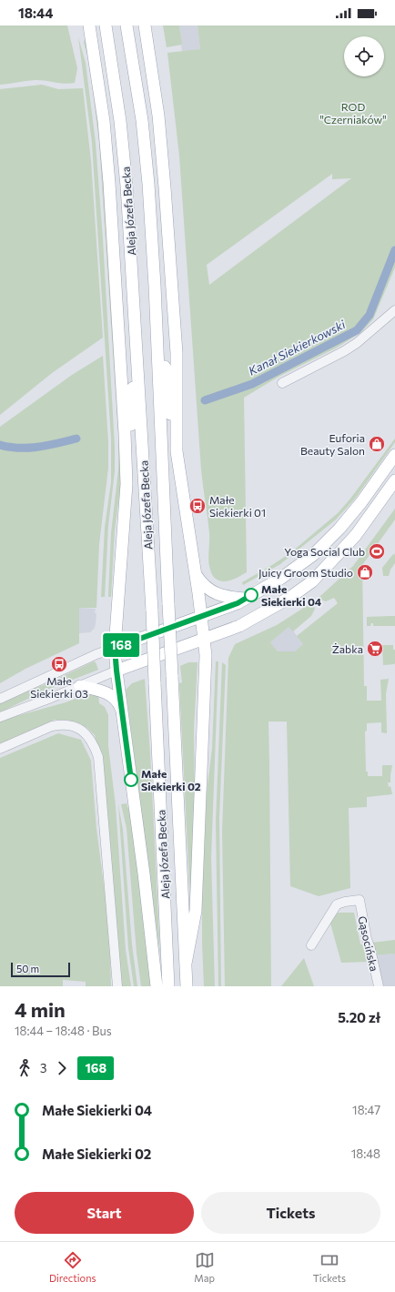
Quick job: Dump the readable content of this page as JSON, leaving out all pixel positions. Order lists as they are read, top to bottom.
{
  "streets": {
    "main road": ["Aleja Józefa Becka"],
    "street": ["Gąsocińska"]
  },
  "water": ["Kanał Siekierkowski"],
  "parks": ["ROD \"Czerniaków\""],
  "places": {
    "shop": ["Euforia Beauty Salon", "Juicy Groom Studio"],
    "bus stop": ["Małe Siekierki 01", "Małe Siekierki 03"],
    "sports": ["Yoga Social Club"],
    "other": ["Małe Siekierki 04", "Małe Siekierki 02"],
    "supermarket": ["Żabka"]
  },
  "lines": ["bus line 168"],
  "scale_bar": "50 m",
  "page": {
    "status": "18:44",
    "on_map": "168",
    "scale": "50 m",
    "heading": ["4 min", "18:44 – 18:48 · Bus", "5.20 zł"],
    "legs": ["3", "168"],
    "list": [
      {
        "name": "Małe Siekierki 04",
        "value": "18:47"
      },
      {
        "name": "Małe Siekierki 02",
        "value": "18:48"
      }
    ],
    "buttons": ["Start", "Tickets"],
    "tabs": ["Directions", "Map", "Tickets"]
  }
}
